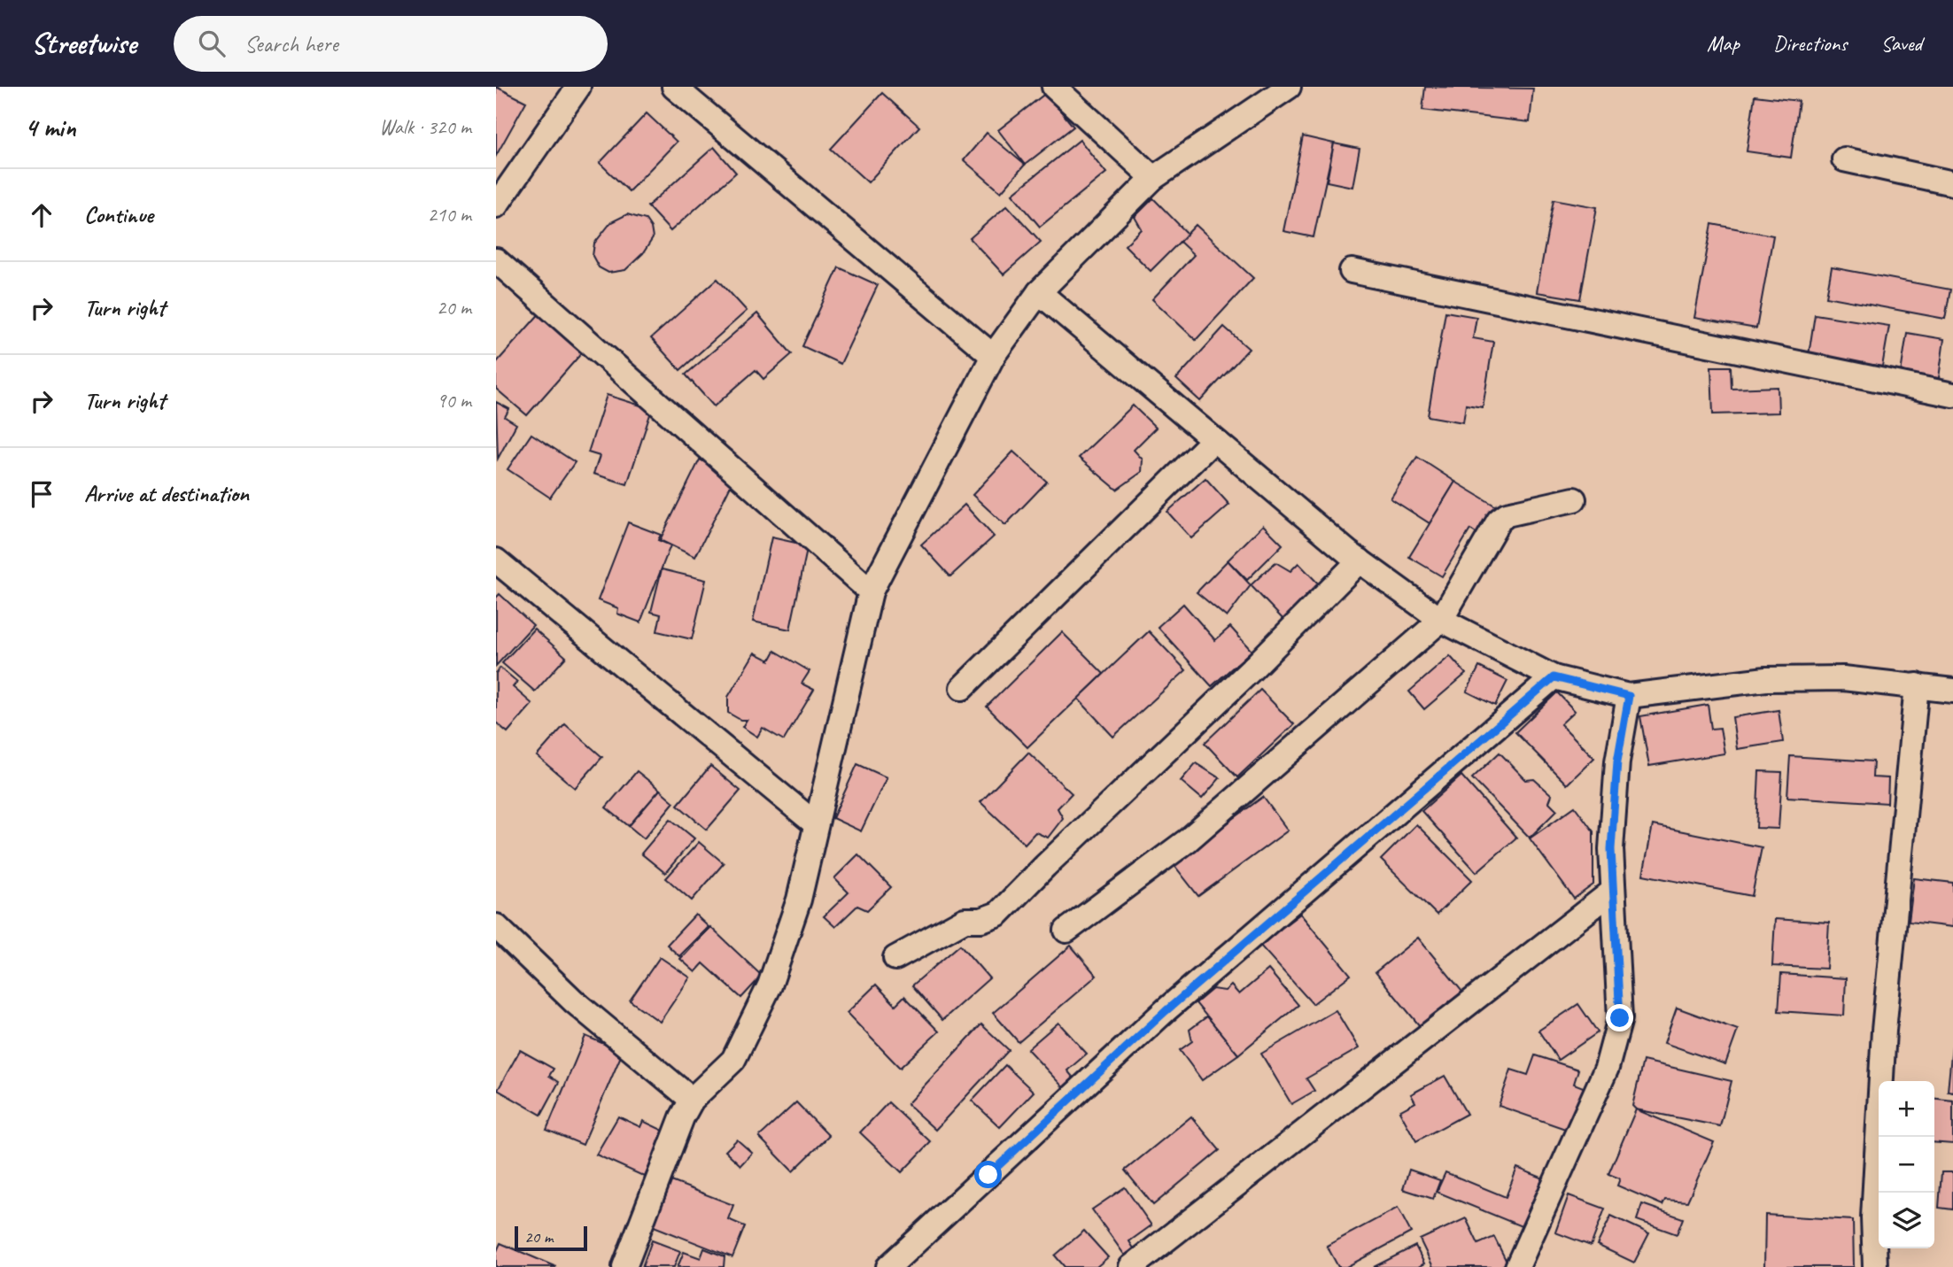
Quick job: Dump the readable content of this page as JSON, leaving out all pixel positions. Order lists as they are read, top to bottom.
{
  "scale_bar": "20 m",
  "page": {
    "header": "Streetwise",
    "search": "Search here",
    "nav": ["Map", "Directions", "Saved"],
    "heading": ["4 min", "Walk · 320 m"],
    "list": [
      ["Continue", "210 m"],
      ["Turn right", "20 m"],
      ["Turn right", "90 m"],
      "Arrive at destination"
    ],
    "map_buttons": ["+", "−"],
    "scale": "20 m"
  }
}
